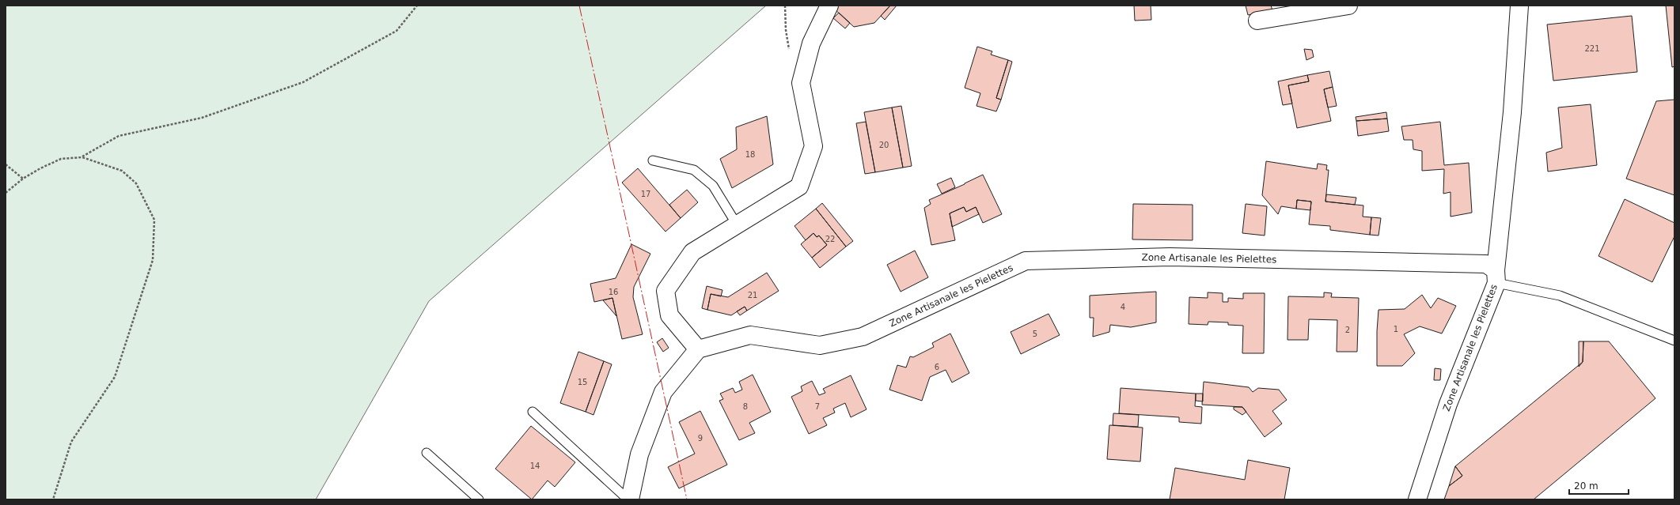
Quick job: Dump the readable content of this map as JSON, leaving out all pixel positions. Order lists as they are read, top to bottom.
{
  "streets": {
    "street": ["Zone Artisanale les Pielettes"]
  },
  "house_numbers": [
    "221",
    "20",
    "18",
    "17",
    "22",
    "16",
    "21",
    "4",
    "1",
    "2",
    "5",
    "6",
    "15",
    "8",
    "7",
    "9",
    "14"
  ],
  "scale_bar": "20 m"
}
